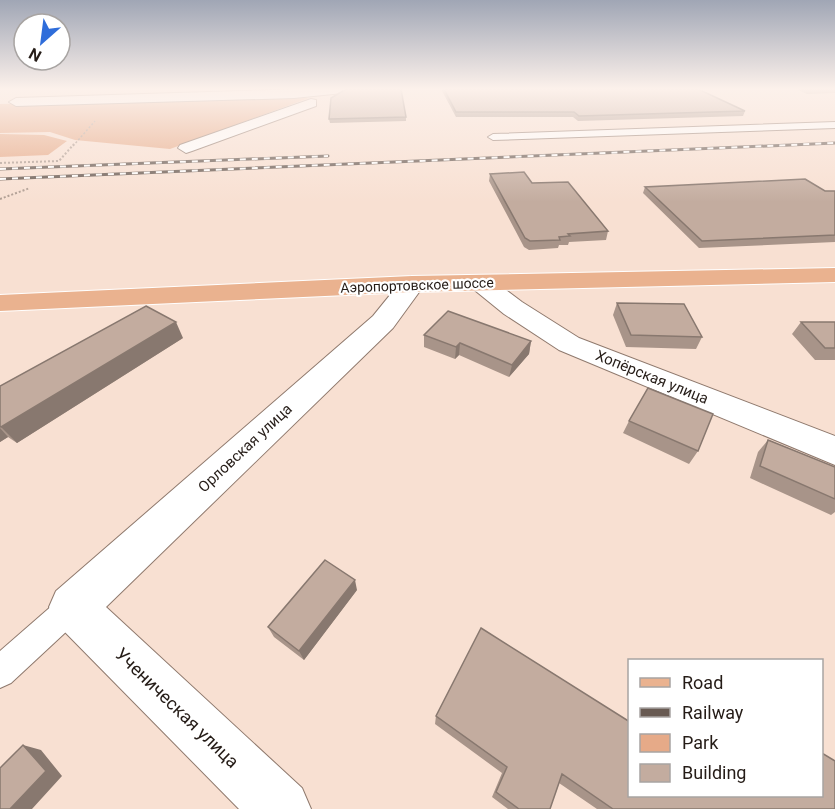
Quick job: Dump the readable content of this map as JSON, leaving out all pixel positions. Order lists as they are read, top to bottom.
{
  "streets": {
    "main road": ["Аэропортовское шоссе"],
    "street": ["Хопёрская улица", "Орловская улица", "Ученическая улица"]
  },
  "crossings": [
    ["Аэропортовское шоссе", "Хопёрская улица"],
    ["Аэропортовское шоссе", "Орловская улица"],
    ["Орловская улица", "Ученическая улица"]
  ],
  "legend": [
    "Road",
    "Railway",
    "Park",
    "Building"
  ],
  "north": "bottom left"
}
